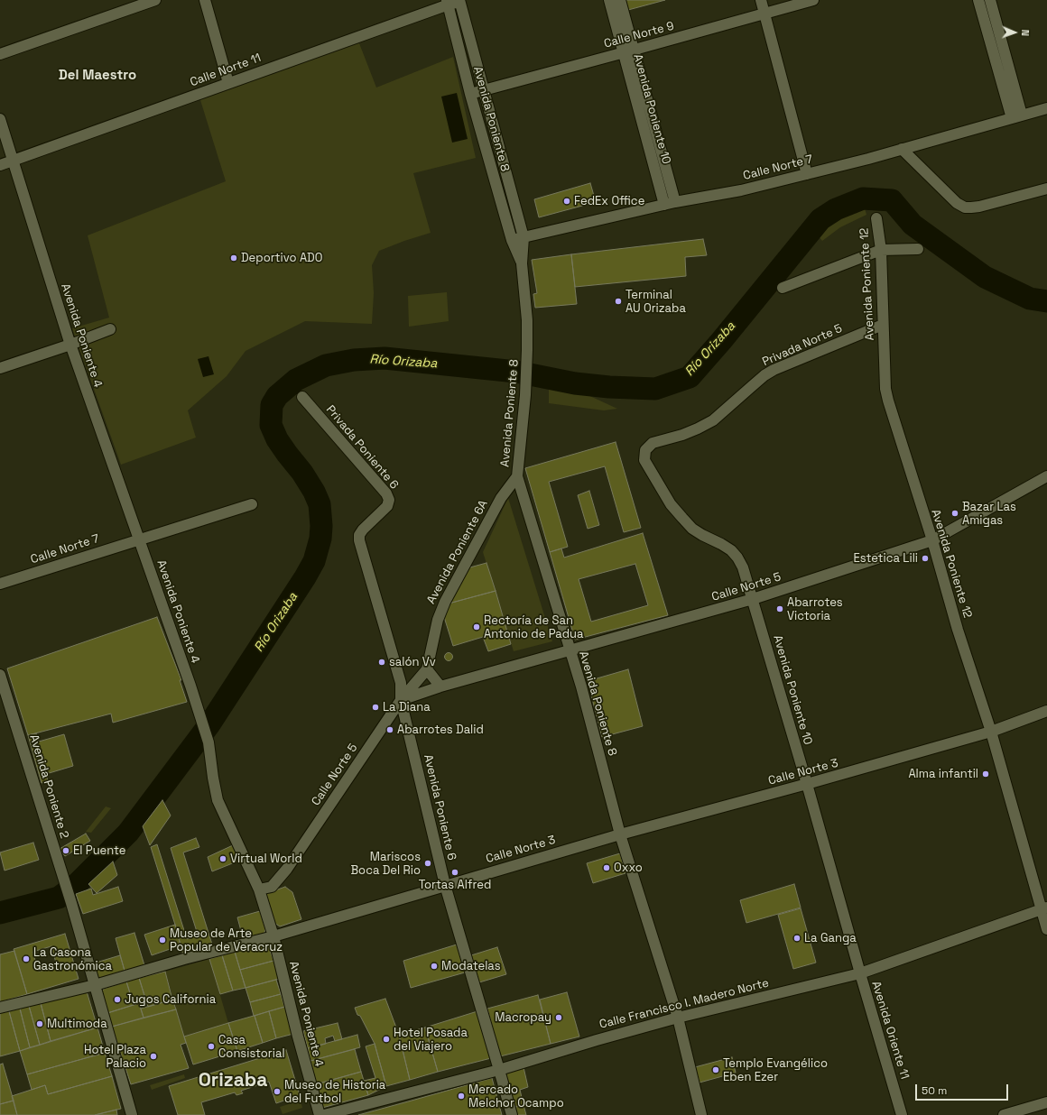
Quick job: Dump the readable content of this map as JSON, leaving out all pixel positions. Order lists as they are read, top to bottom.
{
  "streets": {
    "street": [
      "Calle Norte 9",
      "Calle Norte 11",
      "Avenida Poniente 10",
      "Avenida Poniente 8",
      "Calle Norte 7",
      "Avenida Poniente 12",
      "Avenida Poniente 4",
      "Privada Norte 5",
      "Privada Poniente 6",
      "Avenida Poniente 6A",
      "Calle Norte 5",
      "Calle Norte 3",
      "Avenida Poniente 2",
      "Avenida Poniente 6",
      "Calle Francisco I. Madero Norte",
      "Avenida Oriente 11"
    ]
  },
  "crossings": [
    ["Calle Norte 9", "Avenida Poniente 10"],
    ["Calle Norte 9", "Avenida Poniente 8"],
    ["Calle Norte 11", "Avenida Poniente 8"],
    ["Calle Norte 11", "Avenida Poniente 4"],
    ["Avenida Poniente 10", "Calle Norte 7"],
    ["Avenida Poniente 10", "Privada Norte 5"],
    ["Avenida Poniente 10", "Calle Norte 5"],
    ["Avenida Poniente 10", "Calle Norte 3"],
    ["Avenida Poniente 10", "Calle Francisco I. Madero Norte"],
    ["Avenida Poniente 10", "Avenida Oriente 11"],
    ["Avenida Poniente 8", "Calle Norte 7"],
    ["Avenida Poniente 8", "Avenida Poniente 6A"],
    ["Avenida Poniente 8", "Calle Norte 5"],
    ["Avenida Poniente 8", "Calle Norte 3"],
    ["Avenida Poniente 8", "Calle Francisco I. Madero Norte"],
    ["Calle Norte 7", "Avenida Poniente 4"],
    ["Avenida Poniente 12", "Privada Norte 5"],
    ["Avenida Poniente 12", "Calle Norte 5"],
    ["Avenida Poniente 12", "Calle Norte 3"],
    ["Avenida Poniente 12", "Calle Francisco I. Madero Norte"],
    ["Avenida Poniente 4", "Calle Norte 5"],
    ["Avenida Poniente 4", "Calle Norte 3"],
    ["Privada Poniente 6", "Avenida Poniente 6"],
    ["Avenida Poniente 6A", "Calle Norte 5"],
    ["Avenida Poniente 6A", "Avenida Poniente 6"],
    ["Calle Norte 5", "Avenida Poniente 6"],
    ["Calle Norte 3", "Avenida Poniente 2"],
    ["Calle Norte 3", "Avenida Poniente 6"],
    ["Avenida Poniente 6", "Calle Francisco I. Madero Norte"],
    ["Calle Francisco I. Madero Norte", "Avenida Oriente 11"]
  ],
  "districts": ["Del Maestro", "Orizaba"],
  "water": ["Río Orizaba"],
  "places": [
    "FedEx Office",
    "Deportivo ADO",
    "Terminal AU Orizaba",
    "Bazar Las Amigas",
    "Estetica Lili",
    "Abarrotes Victoria",
    "Rectoría de San Antonio de Padua",
    "salón Vv",
    "La Diana",
    "Abarrotes Dalid",
    "Alma infantil",
    "El Puente",
    "Virtual World",
    "Mariscos Boca Del Rio",
    "Oxxo",
    "Tortas Alfred",
    "La Ganga",
    "Museo de Arte Popular de Veracruz",
    "La Casona Gastronómica",
    "Modatelas",
    "Jugos California",
    "Macropay",
    "Multimoda",
    "Hotel Posada del Viajero",
    "Casa Consistorial",
    "Hotel Plaza Palacio",
    "Templo Evangélico Eben Ezer",
    "Museo de Historia del Futbol",
    "Mercado Melchor Ocampo"
  ],
  "scale_bar": "50 m",
  "north": "right"
}
